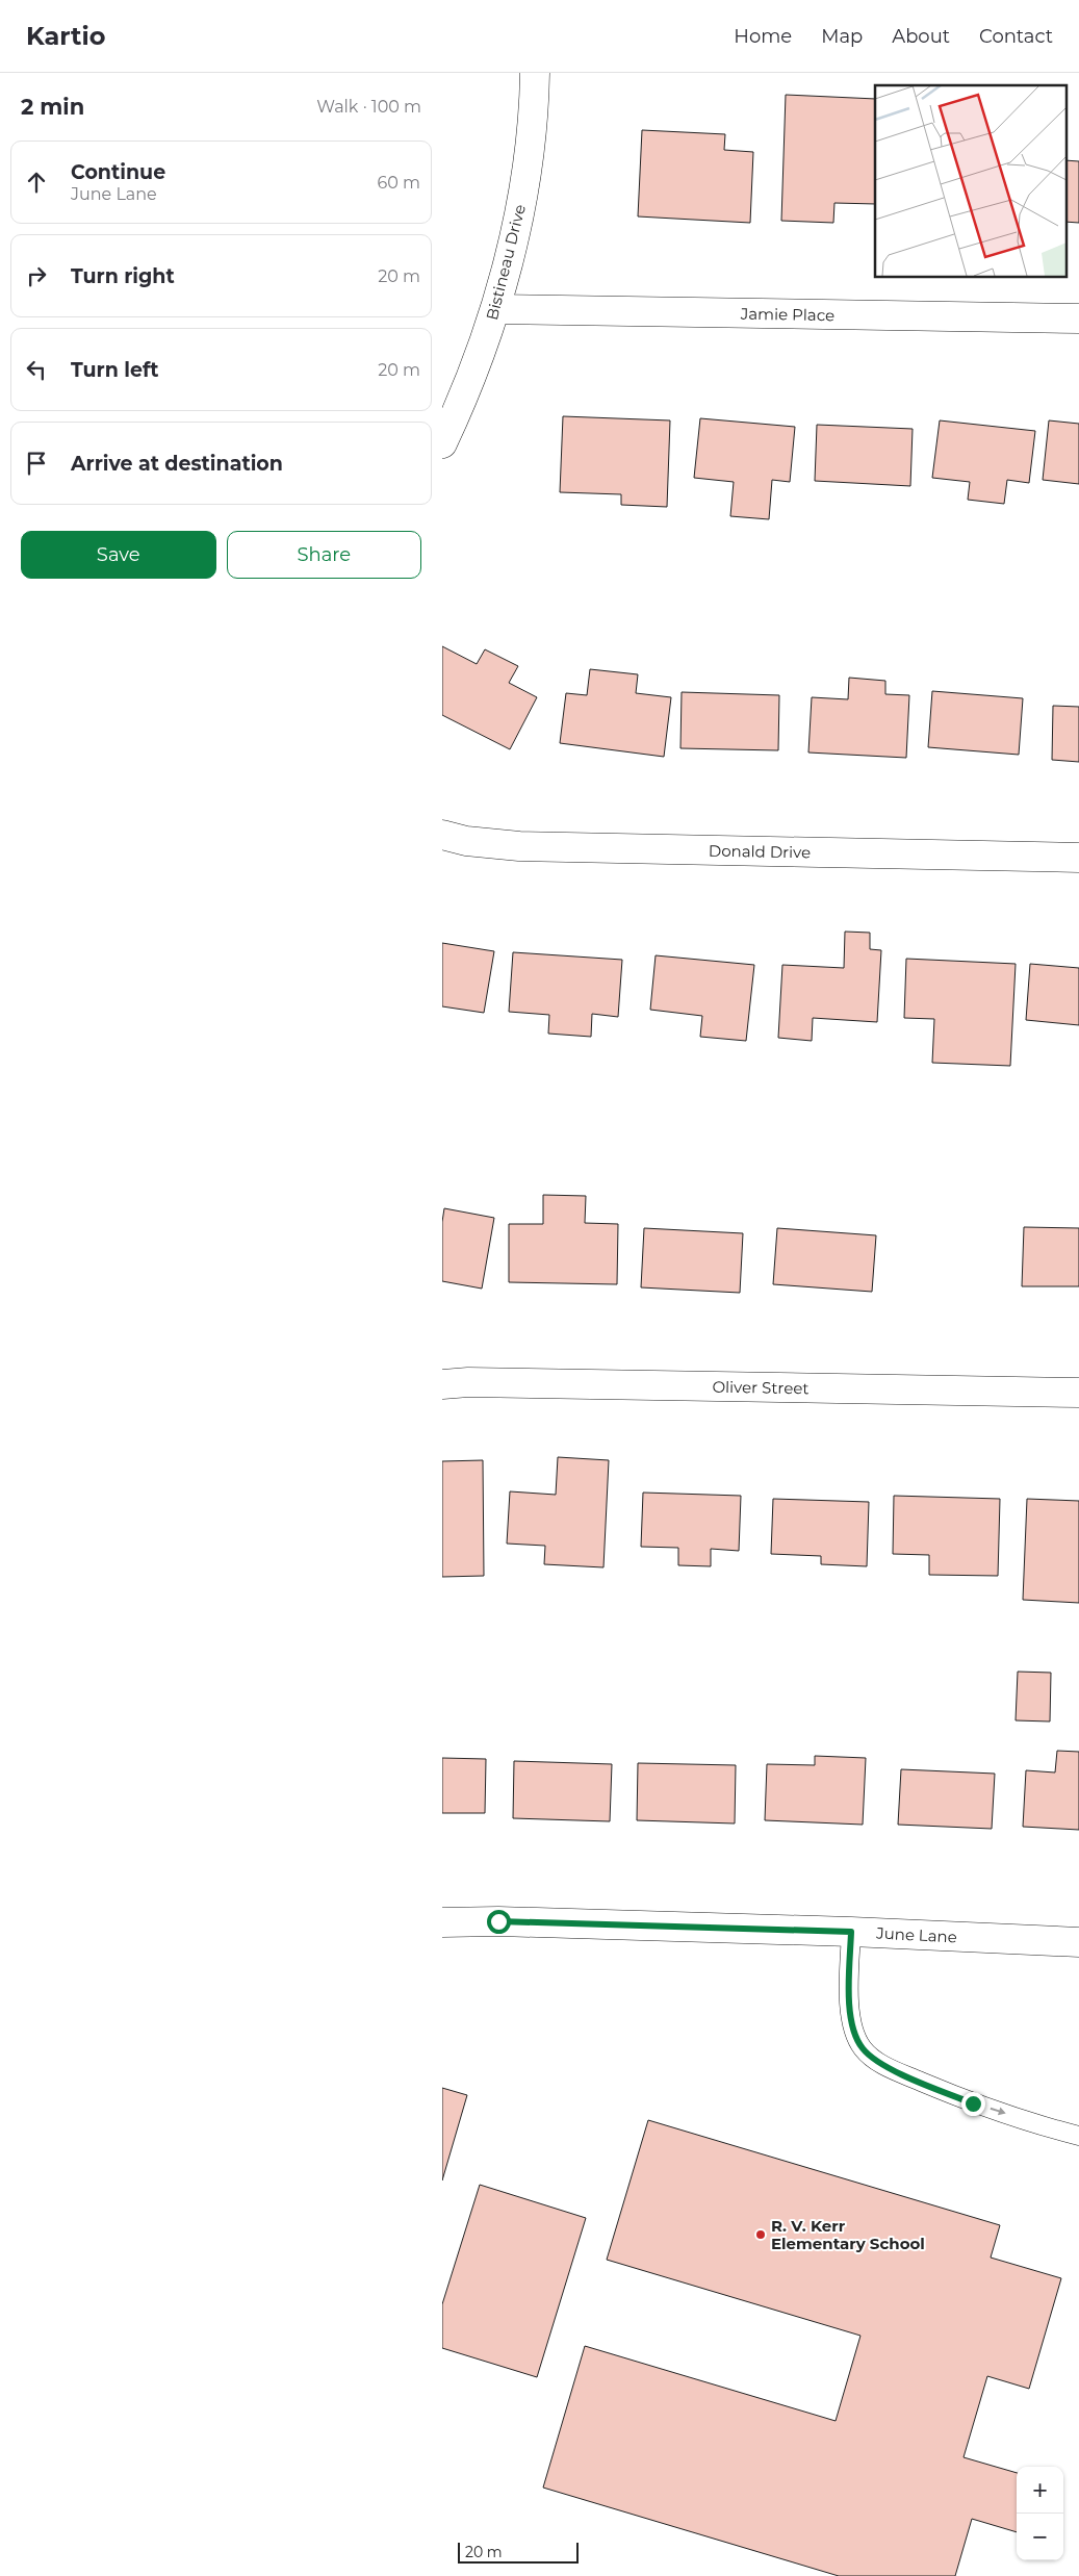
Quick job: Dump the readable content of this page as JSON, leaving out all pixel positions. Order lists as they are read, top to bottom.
{
  "streets": {
    "street": [
      "Bistineau Drive",
      "Jamie Place",
      "Donald Drive",
      "Oliver Street",
      "June Lane"
    ]
  },
  "crossings": [
    ["Bistineau Drive", "Jamie Place"]
  ],
  "places": ["R. V. Kerr Elementary School"],
  "scale_bar": "20 m",
  "page": {
    "header": "Kartio",
    "nav": [
      "Home",
      "Map",
      "About",
      "Contact"
    ],
    "heading": ["2 min", "Walk · 100 m"],
    "list": [
      ["Continue", "June Lane", "60 m"],
      ["Turn right", "20 m"],
      ["Turn left", "20 m"],
      "Arrive at destination"
    ],
    "buttons": ["Save", "Share"],
    "map_buttons": ["+", "−"],
    "scale": "20 m"
  }
}
